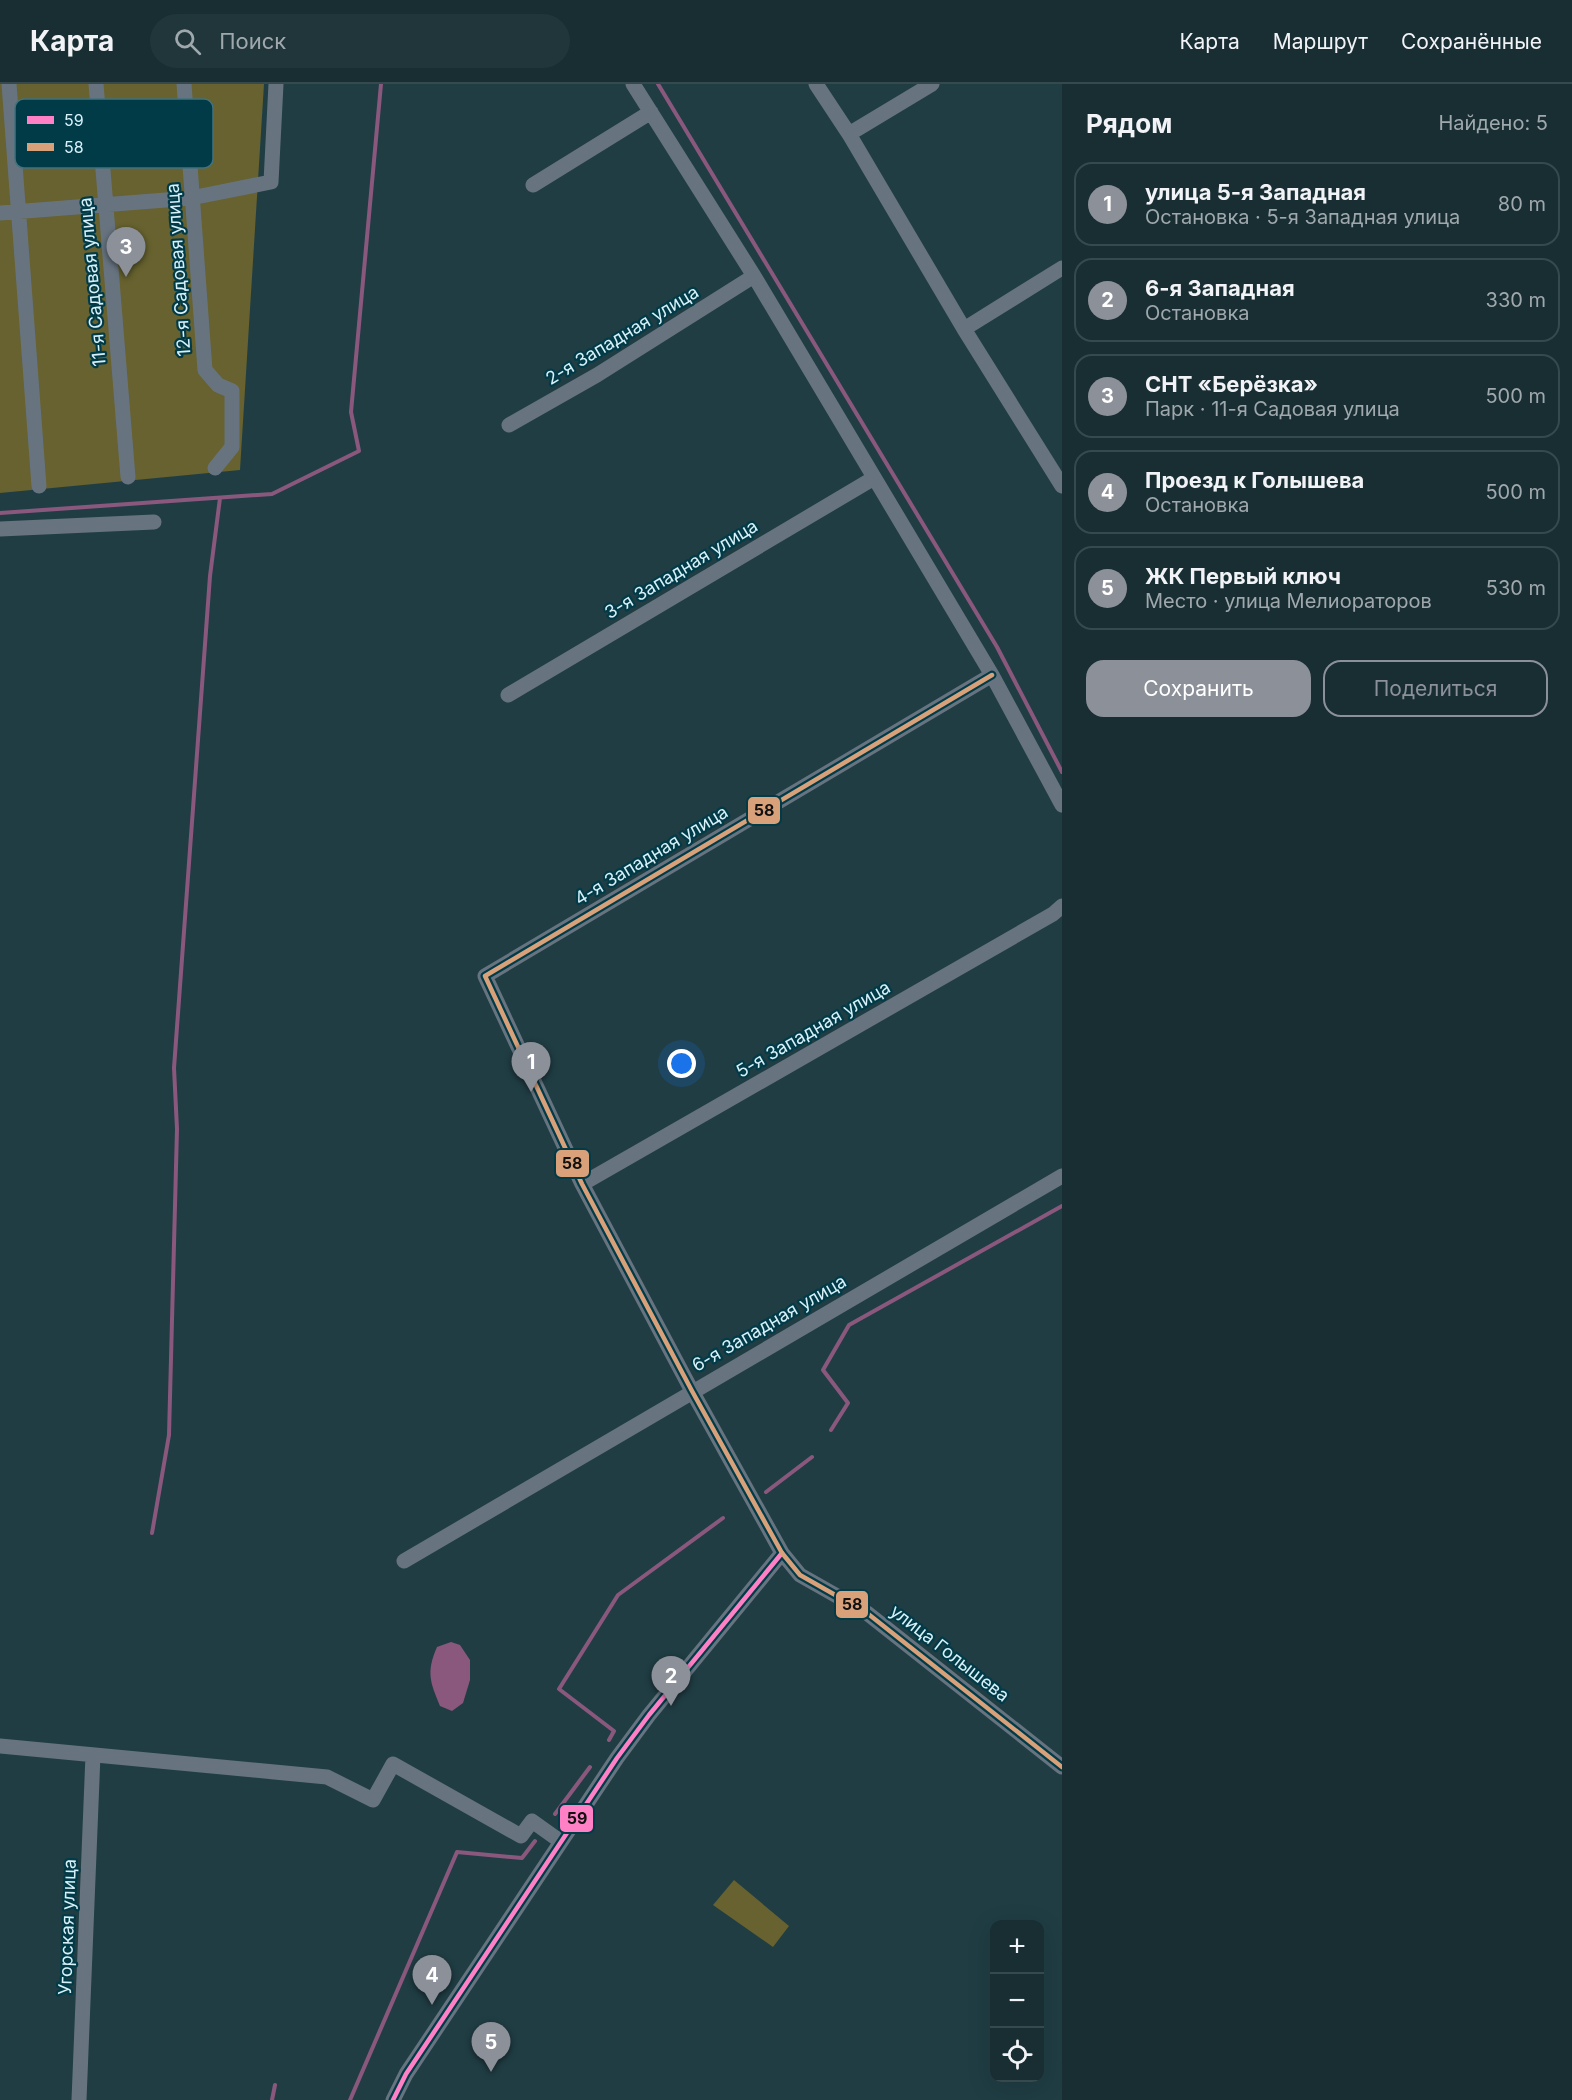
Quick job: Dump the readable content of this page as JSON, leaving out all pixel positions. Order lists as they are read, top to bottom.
{
  "streets": {
    "street": [
      "12-я Садовая улица",
      "11-я Садовая улица",
      "2-я Западная улица",
      "3-я Западная улица",
      "4-я Западная улица",
      "5-я Западная улица",
      "6-я Западная улица",
      "улица Голышева",
      "Угорская улица"
    ]
  },
  "crossings": [
    ["4-я Западная улица", "улица Голышева"],
    ["5-я Западная улица", "улица Голышева"],
    ["6-я Западная улица", "улица Голышева"]
  ],
  "lines": ["transit line 58", "transit line 59"],
  "legend": ["59", "58"],
  "page": {
    "header": "Карта",
    "search": "Поиск",
    "nav": ["Карта", "Маршрут", "Сохранённые"],
    "heading": ["Рядом", "Найдено: 5"],
    "list": [
      {
        "mark": "1",
        "name": "улица 5-я Западная",
        "note": "Остановка · 5-я Западная улица",
        "value": "80 m"
      },
      {
        "mark": "2",
        "name": "6-я Западная",
        "note": "Остановка",
        "value": "330 m"
      },
      {
        "mark": "3",
        "name": "СНТ «Берёзка»",
        "note": "Парк · 11-я Садовая улица",
        "value": "500 m"
      },
      {
        "mark": "4",
        "name": "Проезд к Голышева",
        "note": "Остановка",
        "value": "500 m"
      },
      {
        "mark": "5",
        "name": "ЖК Первый ключ",
        "note": "Место · улица Мелиораторов",
        "value": "530 m"
      }
    ],
    "pins": [
      "3",
      "1",
      "2",
      "4",
      "5"
    ],
    "buttons": ["Сохранить", "Поделиться"],
    "map_buttons": ["+", "−"]
  }
}
